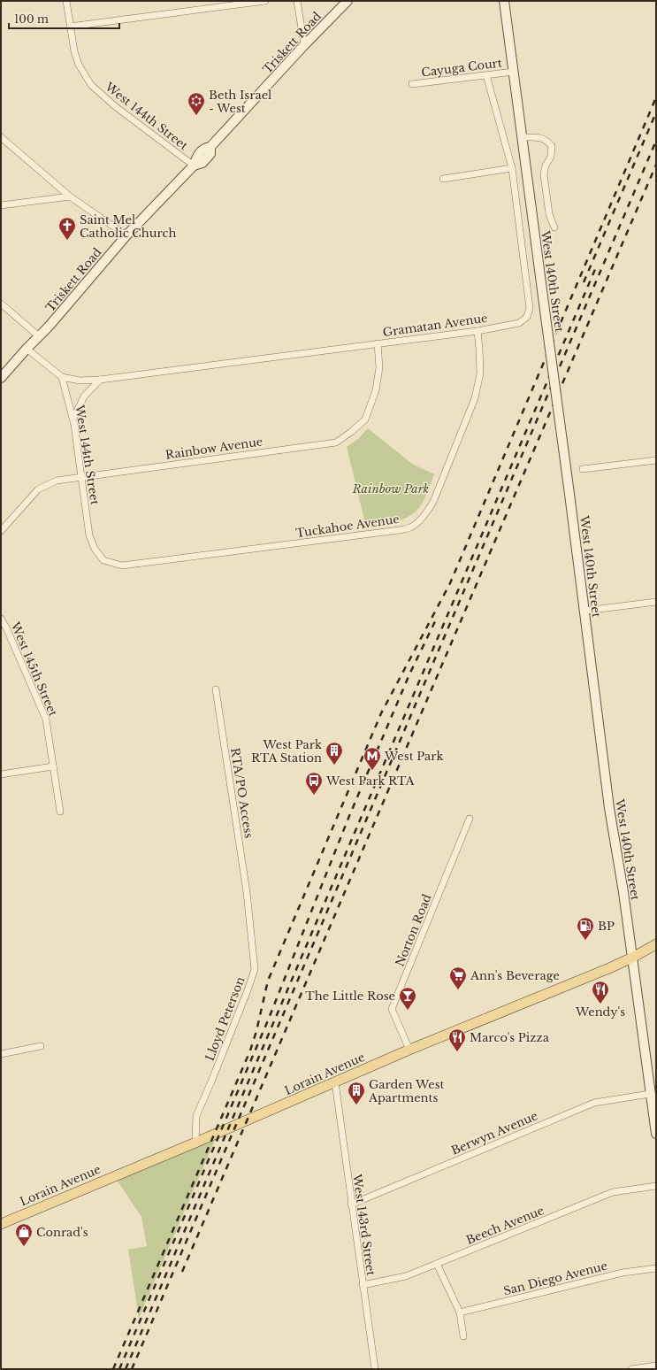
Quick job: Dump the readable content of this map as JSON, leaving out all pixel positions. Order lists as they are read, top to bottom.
{
  "streets": {
    "main road": ["Triskett Road", "West 140th Street", "Lorain Avenue"],
    "street": [
      "Cayuga Court",
      "West 144th Street",
      "Gramatan Avenue",
      "Rainbow Avenue",
      "Tuckahoe Avenue",
      "West 145th Street",
      "RTA/PO Access",
      "Norton Road",
      "Lloyd Peterson",
      "Berwyn Avenue",
      "West 143rd Street",
      "Beech Avenue",
      "San Diego Avenue"
    ]
  },
  "crossings": [
    ["Triskett Road", "West 144th Street"],
    ["Triskett Road", "Gramatan Avenue"],
    ["Cayuga Court", "West 140th Street"],
    ["Cayuga Court", "Gramatan Avenue"],
    ["West 144th Street", "Gramatan Avenue"],
    ["West 144th Street", "Rainbow Avenue"],
    ["West 144th Street", "Tuckahoe Avenue"],
    ["West 140th Street", "Lorain Avenue"],
    ["West 140th Street", "Berwyn Avenue"],
    ["Gramatan Avenue", "Rainbow Avenue"],
    ["Gramatan Avenue", "Tuckahoe Avenue"],
    ["RTA/PO Access", "Lloyd Peterson"],
    ["Norton Road", "Lorain Avenue"],
    ["Lloyd Peterson", "Lorain Avenue"],
    ["Lorain Avenue", "West 143rd Street"],
    ["Berwyn Avenue", "West 143rd Street"],
    ["West 143rd Street", "Beech Avenue"]
  ],
  "parks": ["Rainbow Park"],
  "places": {
    "synagogue": ["Beth Israel - West"],
    "church": ["Saint Mel Catholic Church"],
    "building": ["West Park RTA Station", "Garden West Apartments"],
    "metro station": ["West Park"],
    "bus stop": ["West Park RTA"],
    "fuel station": ["BP"],
    "supermarket": ["Ann's Beverage"],
    "restaurant": ["Wendy's", "Marco's Pizza"],
    "bar": ["The Little Rose"],
    "shop": ["Conrad's"]
  },
  "scale_bar": "100 m"
}
